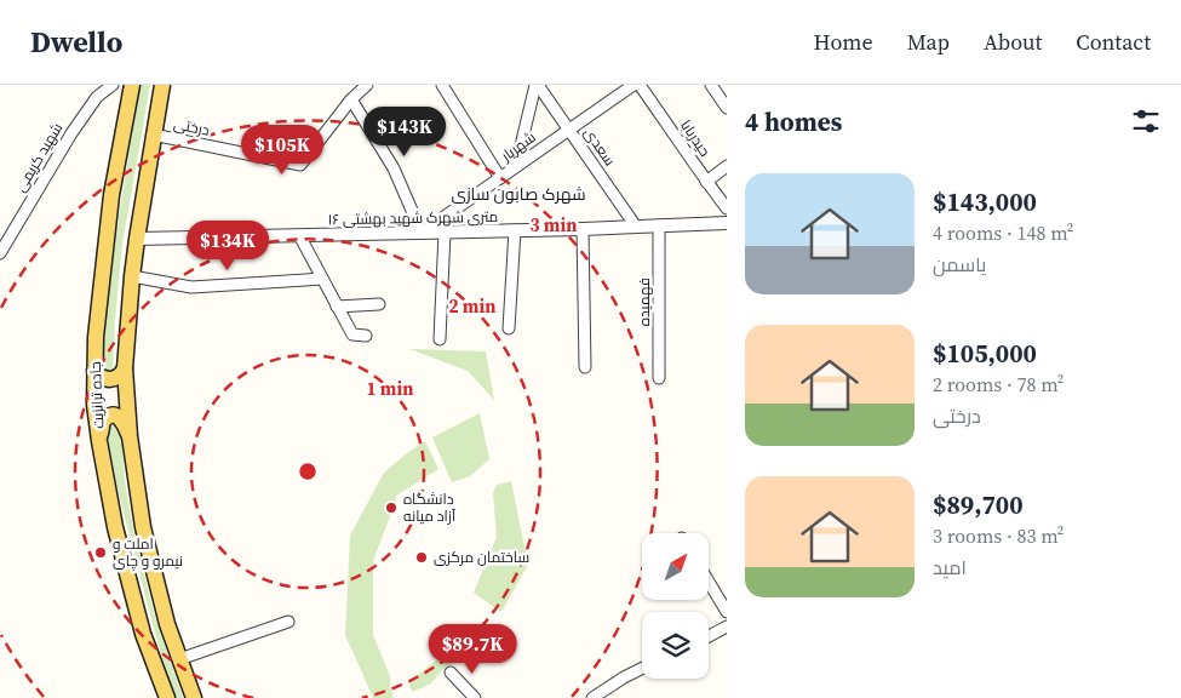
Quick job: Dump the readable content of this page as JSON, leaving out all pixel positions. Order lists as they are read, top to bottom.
{
  "streets": {
    "main road": ["جاده ترانزیت"],
    "street": [
      "درختی",
      "حیدربابا",
      "شهریار",
      "سعدی",
      "شهید کریمی",
      "۱۶ متری شهرک شهيد بهشتی",
      "فهمیده"
    ]
  },
  "crossings": [
    ["درختی", "جاده ترانزیت"],
    ["شهریار", "سعدی"],
    ["شهریار", "۱۶ متری شهرک شهيد بهشتی"],
    ["سعدی", "۱۶ متری شهرک شهيد بهشتی"],
    ["۱۶ متری شهرک شهيد بهشتی", "فهمیده"],
    ["۱۶ متری شهرک شهيد بهشتی", "جاده ترانزیت"]
  ],
  "districts": ["شهرک صابون سازی"],
  "places": ["دانشگاه آزاد میانه", "املت و نیمرو و چای", "ساختمان مرکزی"],
  "north": "top right",
  "page": {
    "header": "Dwello",
    "nav": [
      "Home",
      "Map",
      "About",
      "Contact"
    ],
    "heading": "4 homes",
    "price": [
      "$143K",
      "$105K",
      "$134K",
      "$89.7K"
    ],
    "list": [
      {
        "name": "$143,000",
        "note": "4 rooms · 148 m² · یاسمن"
      },
      {
        "name": "$105,000",
        "note": "2 rooms · 78 m² · درختی"
      },
      {
        "name": "$89,700",
        "note": "3 rooms · 83 m² · امید"
      }
    ]
  },
  "rings": ["3 min", "2 min", "1 min"]
}
